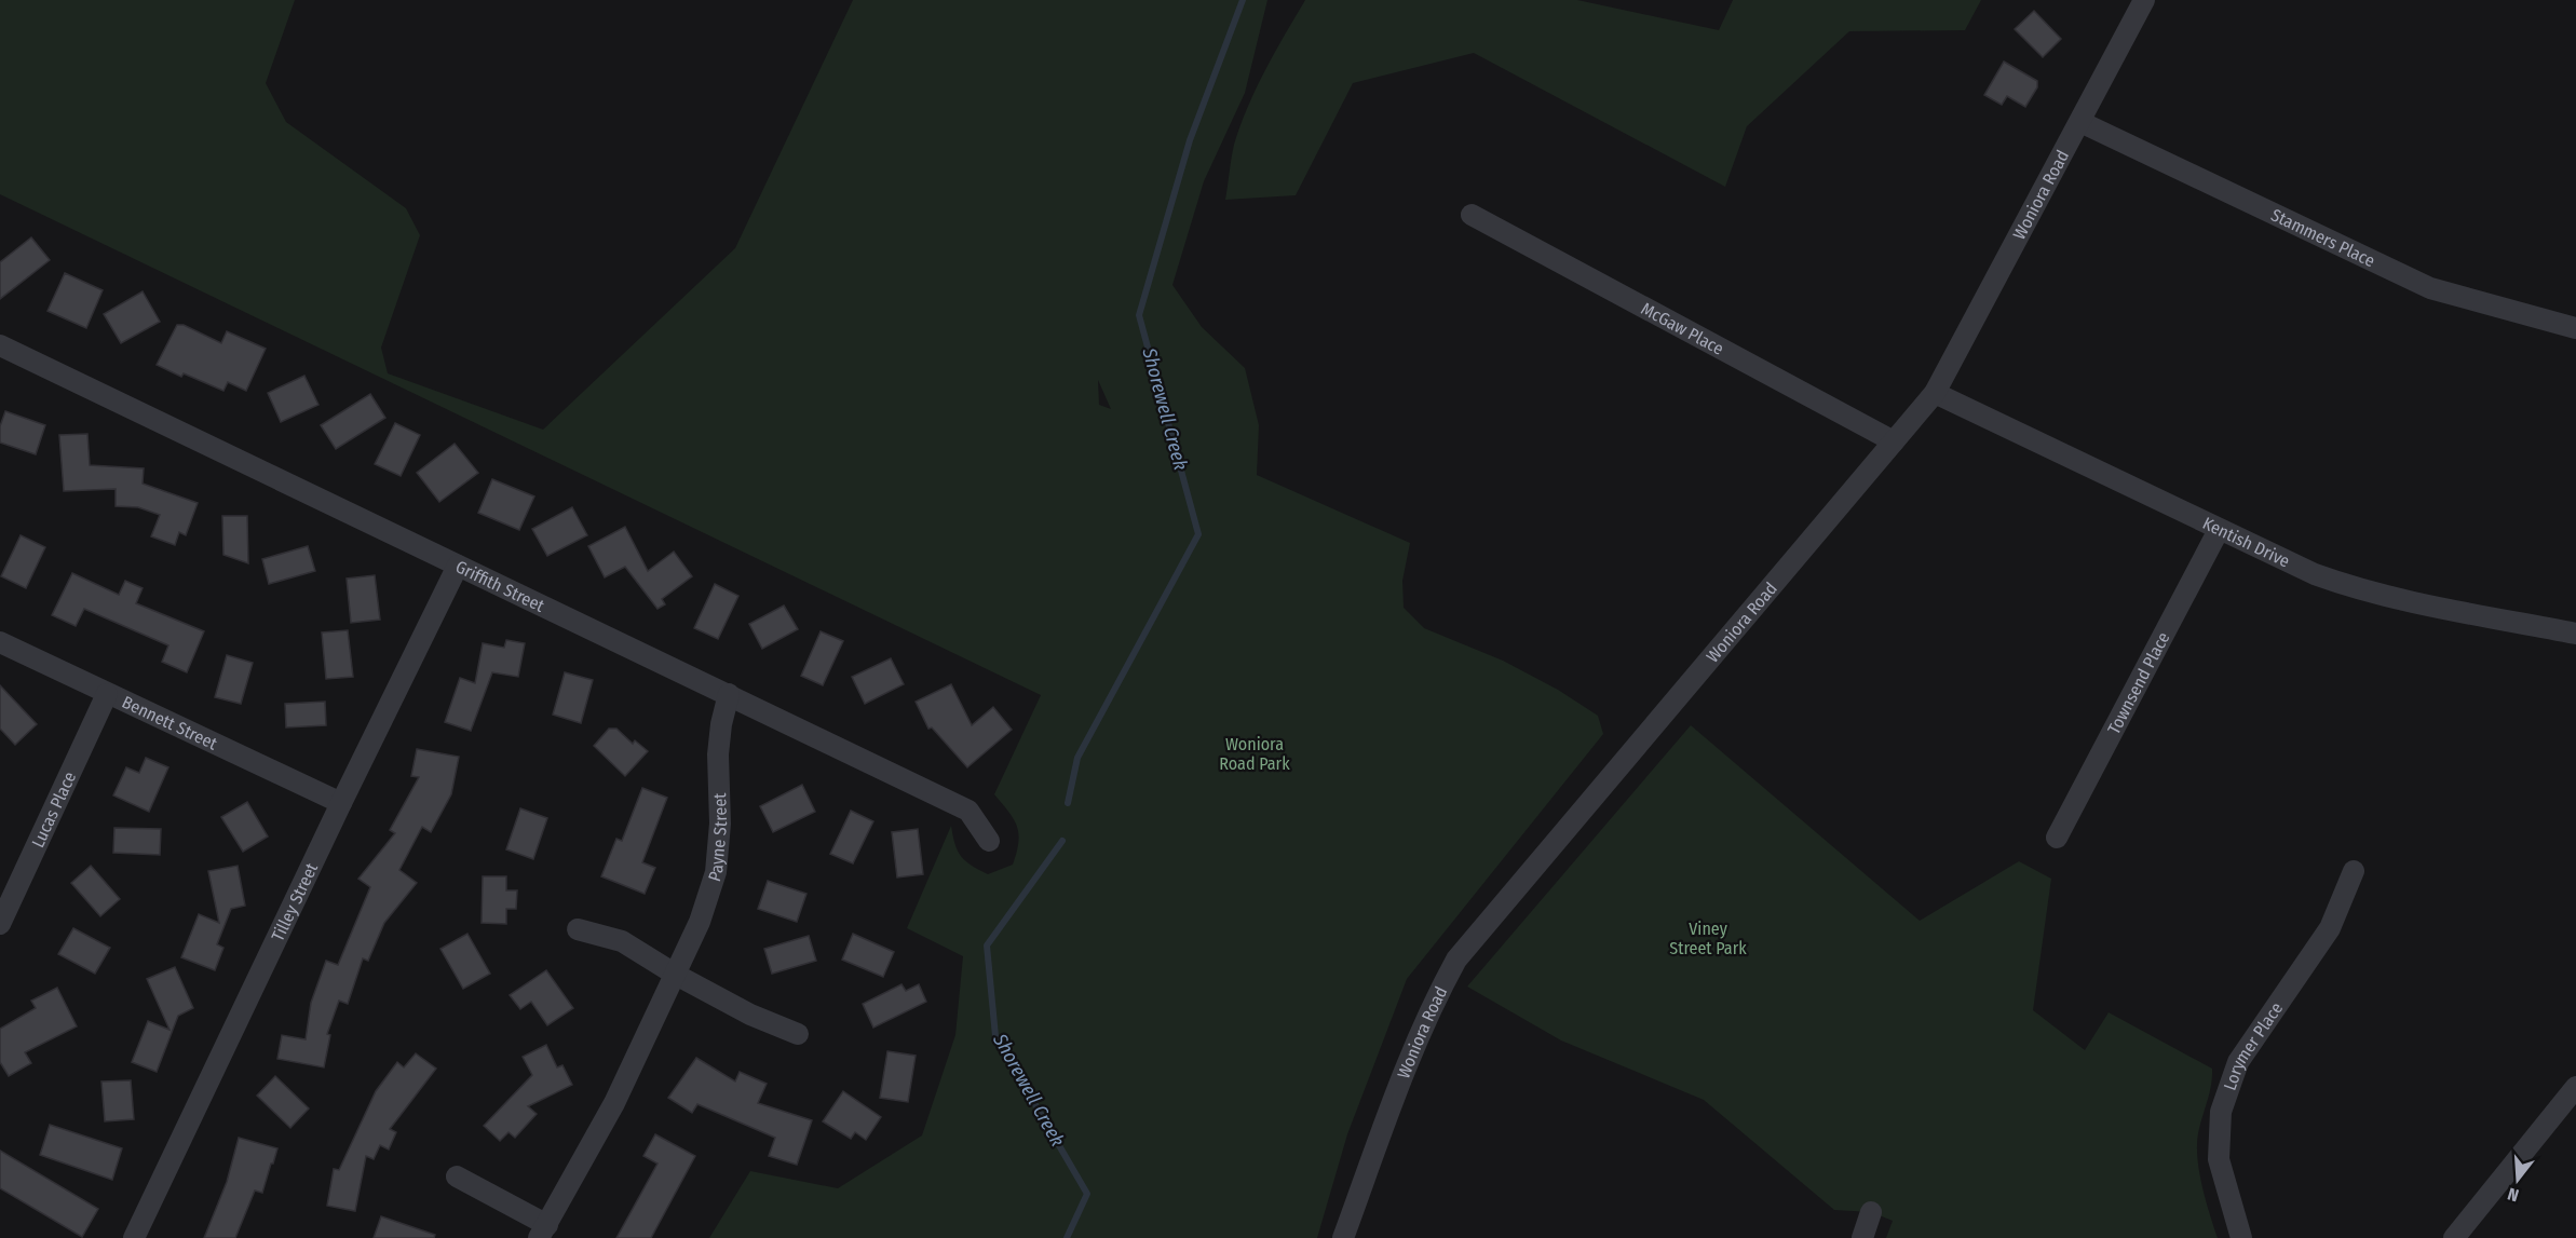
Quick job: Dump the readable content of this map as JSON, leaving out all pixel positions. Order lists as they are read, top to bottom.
{
  "streets": {
    "street": [
      "Woniora Road",
      "Stammers Place",
      "McGaw Place",
      "Kentish Drive",
      "Griffith Street",
      "Townsend Place",
      "Bennett Street",
      "Lucas Place",
      "Payne Street",
      "Tilley Street",
      "Lorymer Place"
    ]
  },
  "crossings": [
    ["Woniora Road", "Stammers Place"],
    ["Woniora Road", "McGaw Place"],
    ["Woniora Road", "Kentish Drive"],
    ["Kentish Drive", "Townsend Place"],
    ["Griffith Street", "Payne Street"],
    ["Griffith Street", "Tilley Street"],
    ["Bennett Street", "Lucas Place"],
    ["Bennett Street", "Tilley Street"]
  ],
  "water": ["Shorewell Creek"],
  "parks": ["Woniora Road Park", "Viney Street Park"],
  "north": "bottom"
}
